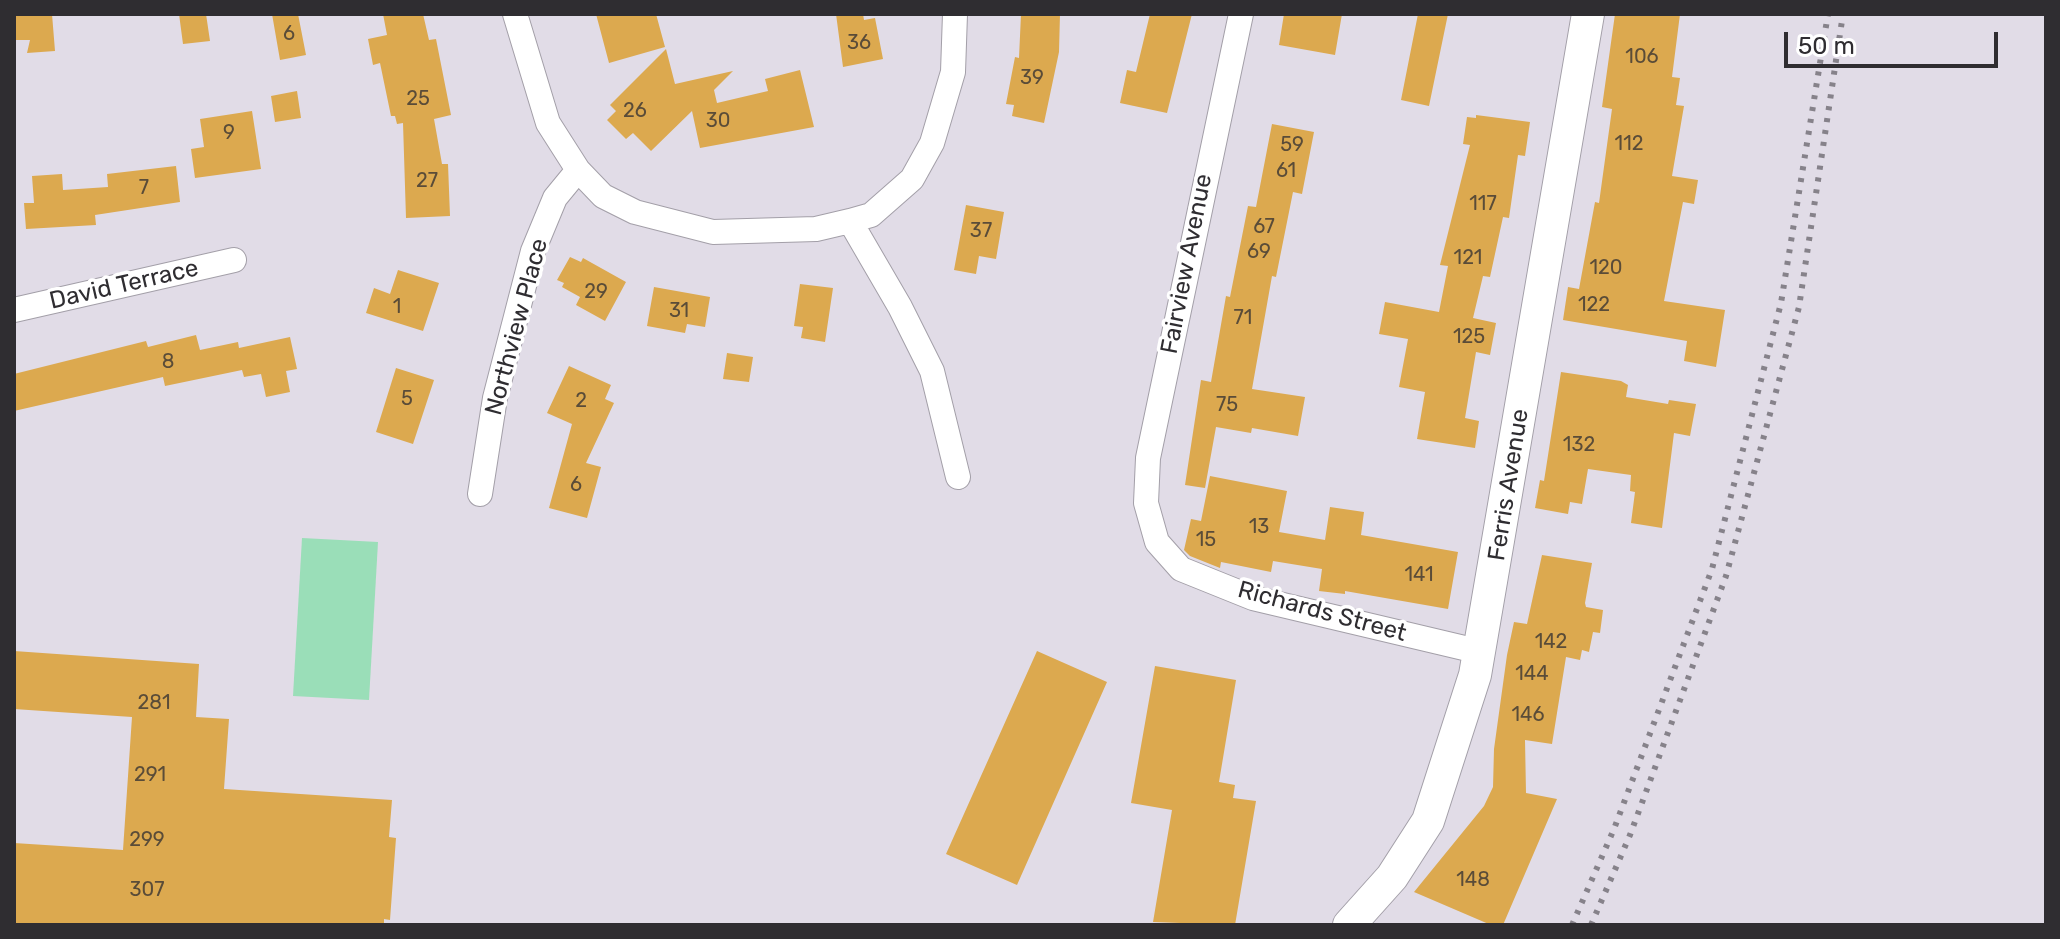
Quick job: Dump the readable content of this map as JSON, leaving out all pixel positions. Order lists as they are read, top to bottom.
{
  "streets": {
    "street": [
      "Fairview Avenue",
      "David Terrace",
      "Northview Place",
      "Ferris Avenue",
      "Richards Street"
    ]
  },
  "crossings": [
    ["Fairview Avenue", "Richards Street"],
    ["Ferris Avenue", "Richards Street"]
  ],
  "house_numbers": [
    "6",
    "36",
    "106",
    "39",
    "25",
    "26",
    "30",
    "9",
    "112",
    "59",
    "61",
    "27",
    "7",
    "117",
    "67",
    "37",
    "69",
    "121",
    "120",
    "29",
    "122",
    "1",
    "31",
    "71",
    "125",
    "8",
    "5",
    "2",
    "75",
    "132",
    "6",
    "13",
    "15",
    "141",
    "142",
    "144",
    "281",
    "146",
    "291",
    "299",
    "148",
    "307"
  ],
  "scale_bar": "50 m"
}
